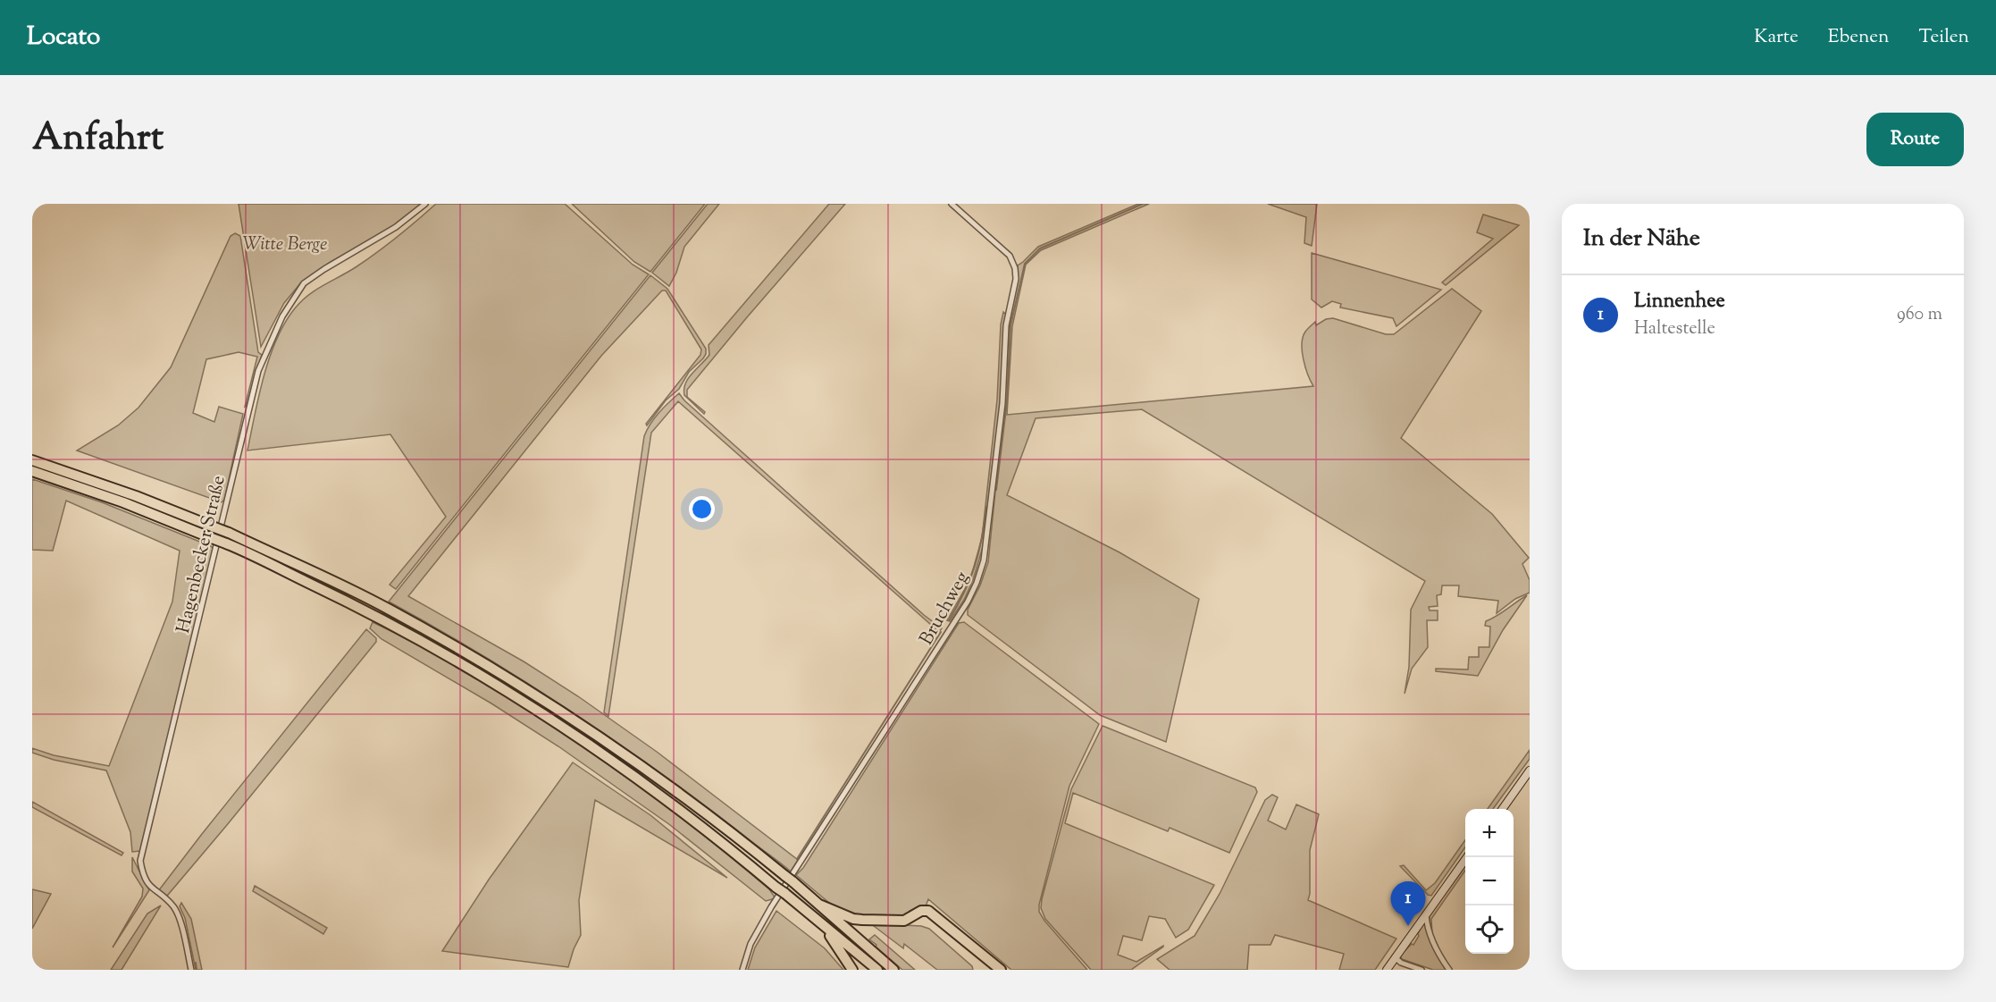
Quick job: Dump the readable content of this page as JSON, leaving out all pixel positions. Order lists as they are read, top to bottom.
{
  "streets": {
    "street": ["Hagenbecker Straße", "Bruchweg"]
  },
  "parks": ["Witte Berge"],
  "page": {
    "header": "Locato",
    "nav": ["Karte", "Ebenen", "Teilen"],
    "title": "Anfahrt",
    "buttons": "Route",
    "heading": "In der Nähe",
    "list": [
      {
        "mark": "1",
        "name": "Linnenhee",
        "note": "Haltestelle",
        "value": "960 m"
      }
    ],
    "map_buttons": ["+", "−"],
    "pins": "1"
  }
}
